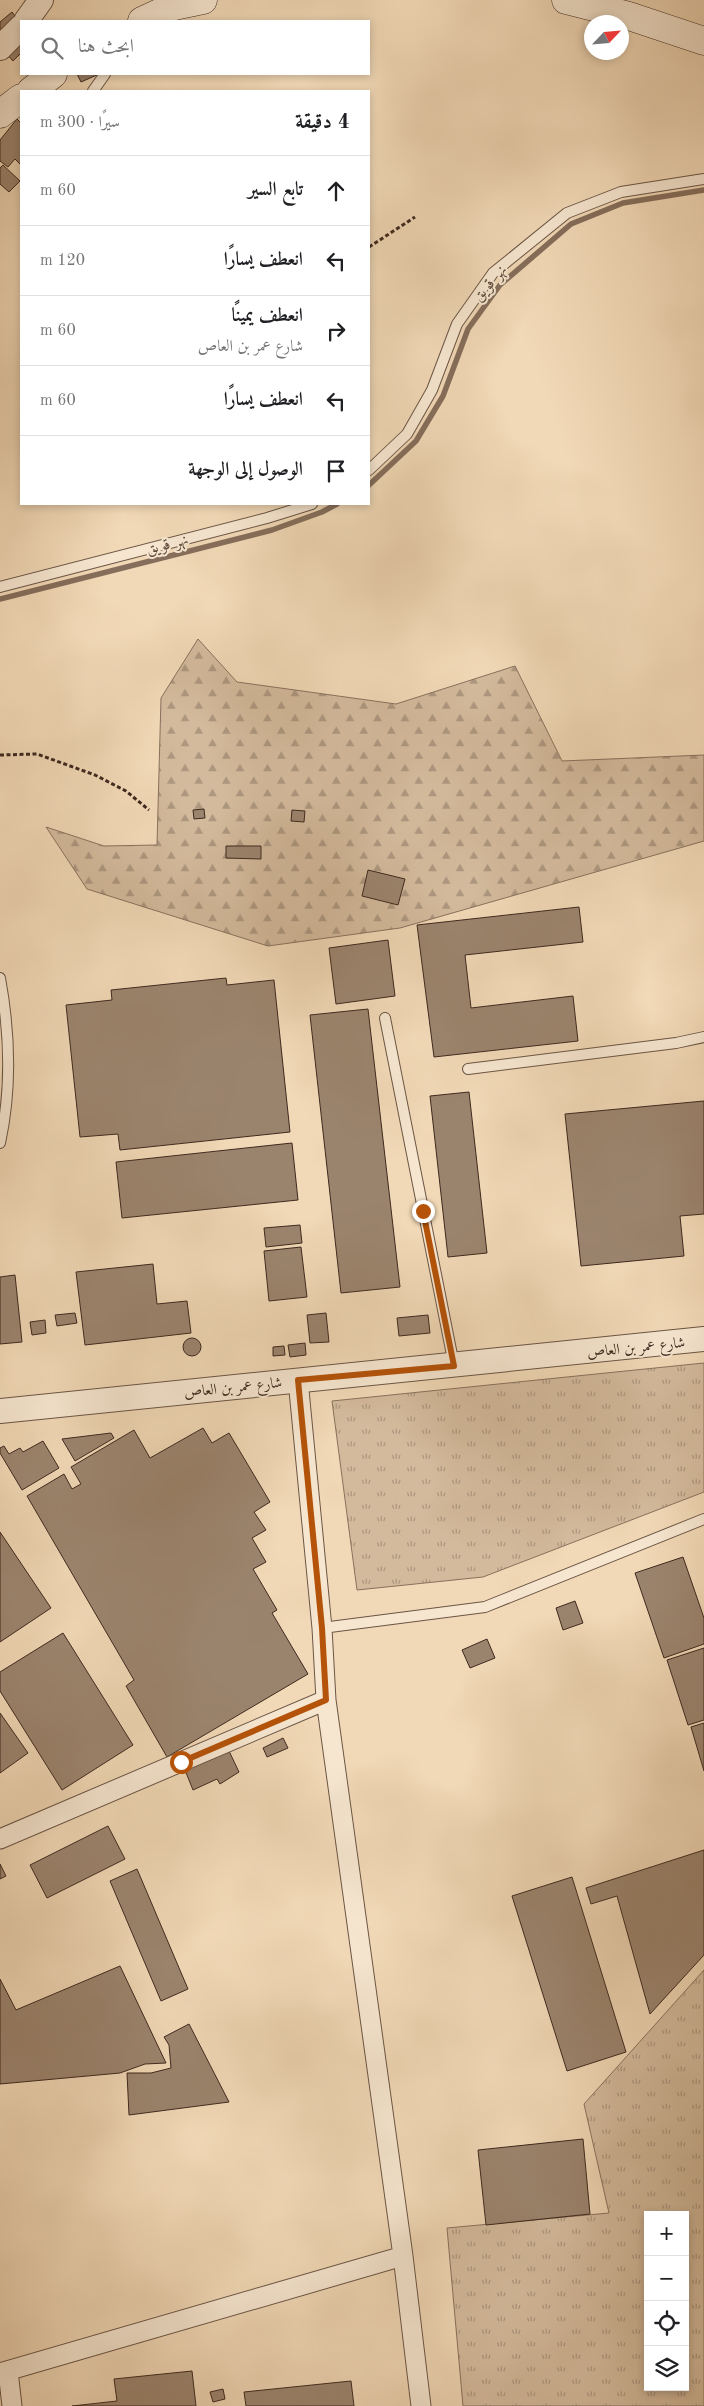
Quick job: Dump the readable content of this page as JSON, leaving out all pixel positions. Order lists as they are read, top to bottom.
{
  "streets": {
    "street": ["شارع عمر بن العاص"]
  },
  "water": ["نهر قويق"],
  "north": "top right",
  "page": {
    "search": "ابحث هنا",
    "heading": ["4 دقيقة", "سيرًا · 300 m"],
    "list": [
      ["تابع السير", "60 m"],
      ["انعطف يسارًا", "120 m"],
      ["انعطف يمينًا", "شارع عمر بن العاص", "60 m"],
      ["انعطف يسارًا", "60 m"],
      "الوصول إلى الوجهة"
    ],
    "map_buttons": ["+", "−"]
  }
}
